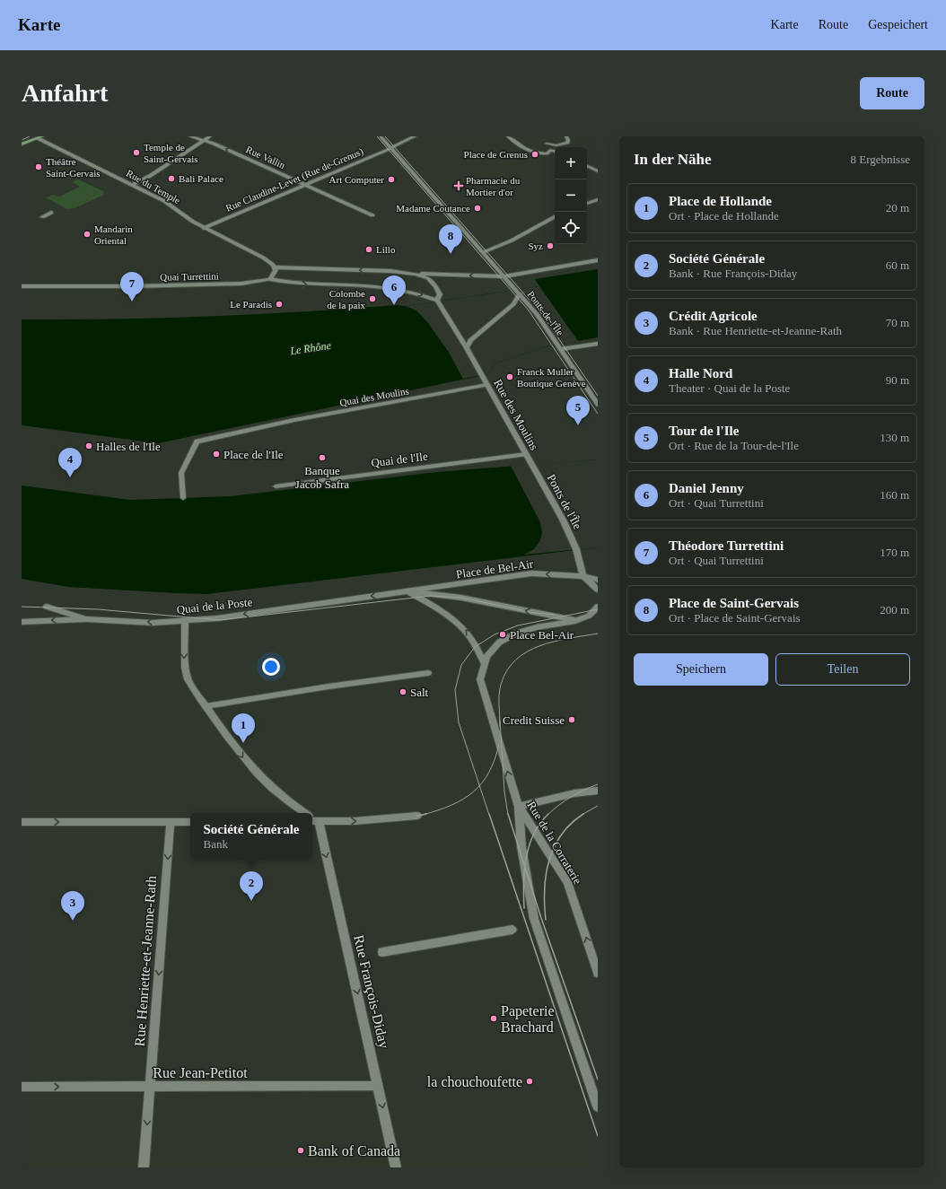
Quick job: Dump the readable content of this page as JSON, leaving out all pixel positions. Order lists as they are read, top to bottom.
{
  "streets": {
    "street": [
      "Rue Vallin",
      "Rue Claudine-Levet (Rue de-Grenus)",
      "Rue du Temple",
      "Quai Turrettini",
      "Ponts-de-l'Île",
      "Quai des Moulins",
      "Rue des Moulins",
      "Quai de l'Ile",
      "Ponts de l'Île",
      "Place de Bel-Air",
      "Quai de la Poste",
      "Rue de la Corraterie",
      "Rue Henriette-et-Jeanne-Rath",
      "Rue François-Diday",
      "Rue Jean-Petitot"
    ]
  },
  "crossings": [
    ["Rue Vallin", "Rue Claudine-Levet (Rue de-Grenus)"],
    ["Rue Claudine-Levet (Rue de-Grenus)", "Rue du Temple"],
    ["Rue Claudine-Levet (Rue de-Grenus)", "Ponts-de-l'Île"],
    ["Quai des Moulins", "Rue des Moulins"],
    ["Rue des Moulins", "Quai de l'Ile"],
    ["Rue des Moulins", "Ponts de l'Île"],
    ["Ponts de l'Île", "Place de Bel-Air"],
    ["Place de Bel-Air", "Quai de la Poste"],
    ["Rue Henriette-et-Jeanne-Rath", "Rue Jean-Petitot"],
    ["Rue François-Diday", "Rue Jean-Petitot"]
  ],
  "one_way": [
    "Rue Vallin",
    "Place de Bel-Air",
    "Quai de la Poste",
    "Rue Henriette-et-Jeanne-Rath",
    "Rue François-Diday",
    "Rue Jean-Petitot"
  ],
  "water": ["Le Rhône"],
  "places": {
    "other": [
      "Temple de Saint-Gervais",
      "Place de Grenus",
      "Théâtre Saint-Gervais",
      "Bali Palace",
      "Art Computer",
      "Madame Coutance",
      "Mandarin Oriental",
      "Syz",
      "Lillo",
      "Colombe de la paix",
      "Le Paradis",
      "Franck Muller Boutique Genève",
      "Halles de l'Ile",
      "Place de l'Ile",
      "Banque Jacob Safra",
      "Place Bel-Air",
      "Salt",
      "Credit Suisse",
      "Papeterie Brachard",
      "la chouchoufette",
      "Bank of Canada"
    ],
    "health": ["Pharmacie du Mortier d'or"]
  },
  "page": {
    "header": "Karte",
    "nav": ["Karte", "Route", "Gespeichert"],
    "buttons": [
      "Route",
      ["Speichern", "Teilen"]
    ],
    "title": "Anfahrt",
    "heading": ["In der Nähe", "8 Ergebnisse"],
    "map_buttons": ["+", "−"],
    "list": [
      {
        "mark": "1",
        "name": "Place de Hollande",
        "note": "Ort · Place de Hollande",
        "value": "20 m"
      },
      {
        "mark": "2",
        "name": "Société Générale",
        "note": "Bank · Rue François-Diday",
        "value": "60 m"
      },
      {
        "mark": "3",
        "name": "Crédit Agricole",
        "note": "Bank · Rue Henriette-et-Jeanne-Rath",
        "value": "70 m"
      },
      {
        "mark": "4",
        "name": "Halle Nord",
        "note": "Theater · Quai de la Poste",
        "value": "90 m"
      },
      {
        "mark": "5",
        "name": "Tour de l'Ile",
        "note": "Ort · Rue de la Tour-de-l'Ile",
        "value": "130 m"
      },
      {
        "mark": "6",
        "name": "Daniel Jenny",
        "note": "Ort · Quai Turrettini",
        "value": "160 m"
      },
      {
        "mark": "7",
        "name": "Théodore Turrettini",
        "note": "Ort · Quai Turrettini",
        "value": "170 m"
      },
      {
        "mark": "8",
        "name": "Place de Saint-Gervais",
        "note": "Ort · Place de Saint-Gervais",
        "value": "200 m"
      }
    ],
    "pins": [
      "8",
      "7",
      "6",
      "5",
      "4",
      "1",
      "2",
      "3"
    ],
    "popup": ["Société Générale", "Bank"]
  }
}
